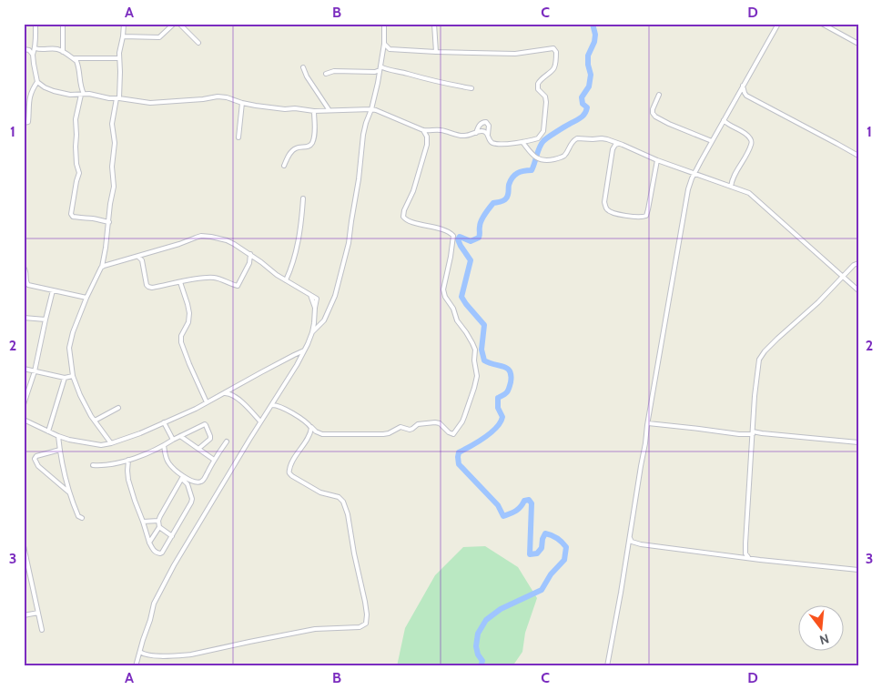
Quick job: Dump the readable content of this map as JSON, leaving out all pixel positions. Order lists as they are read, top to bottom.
{
  "north": "bottom",
  "grid": {
    "columns": [
      "A",
      "B",
      "C",
      "D"
    ],
    "rows": ["1", "2", "3"]
  }
}
